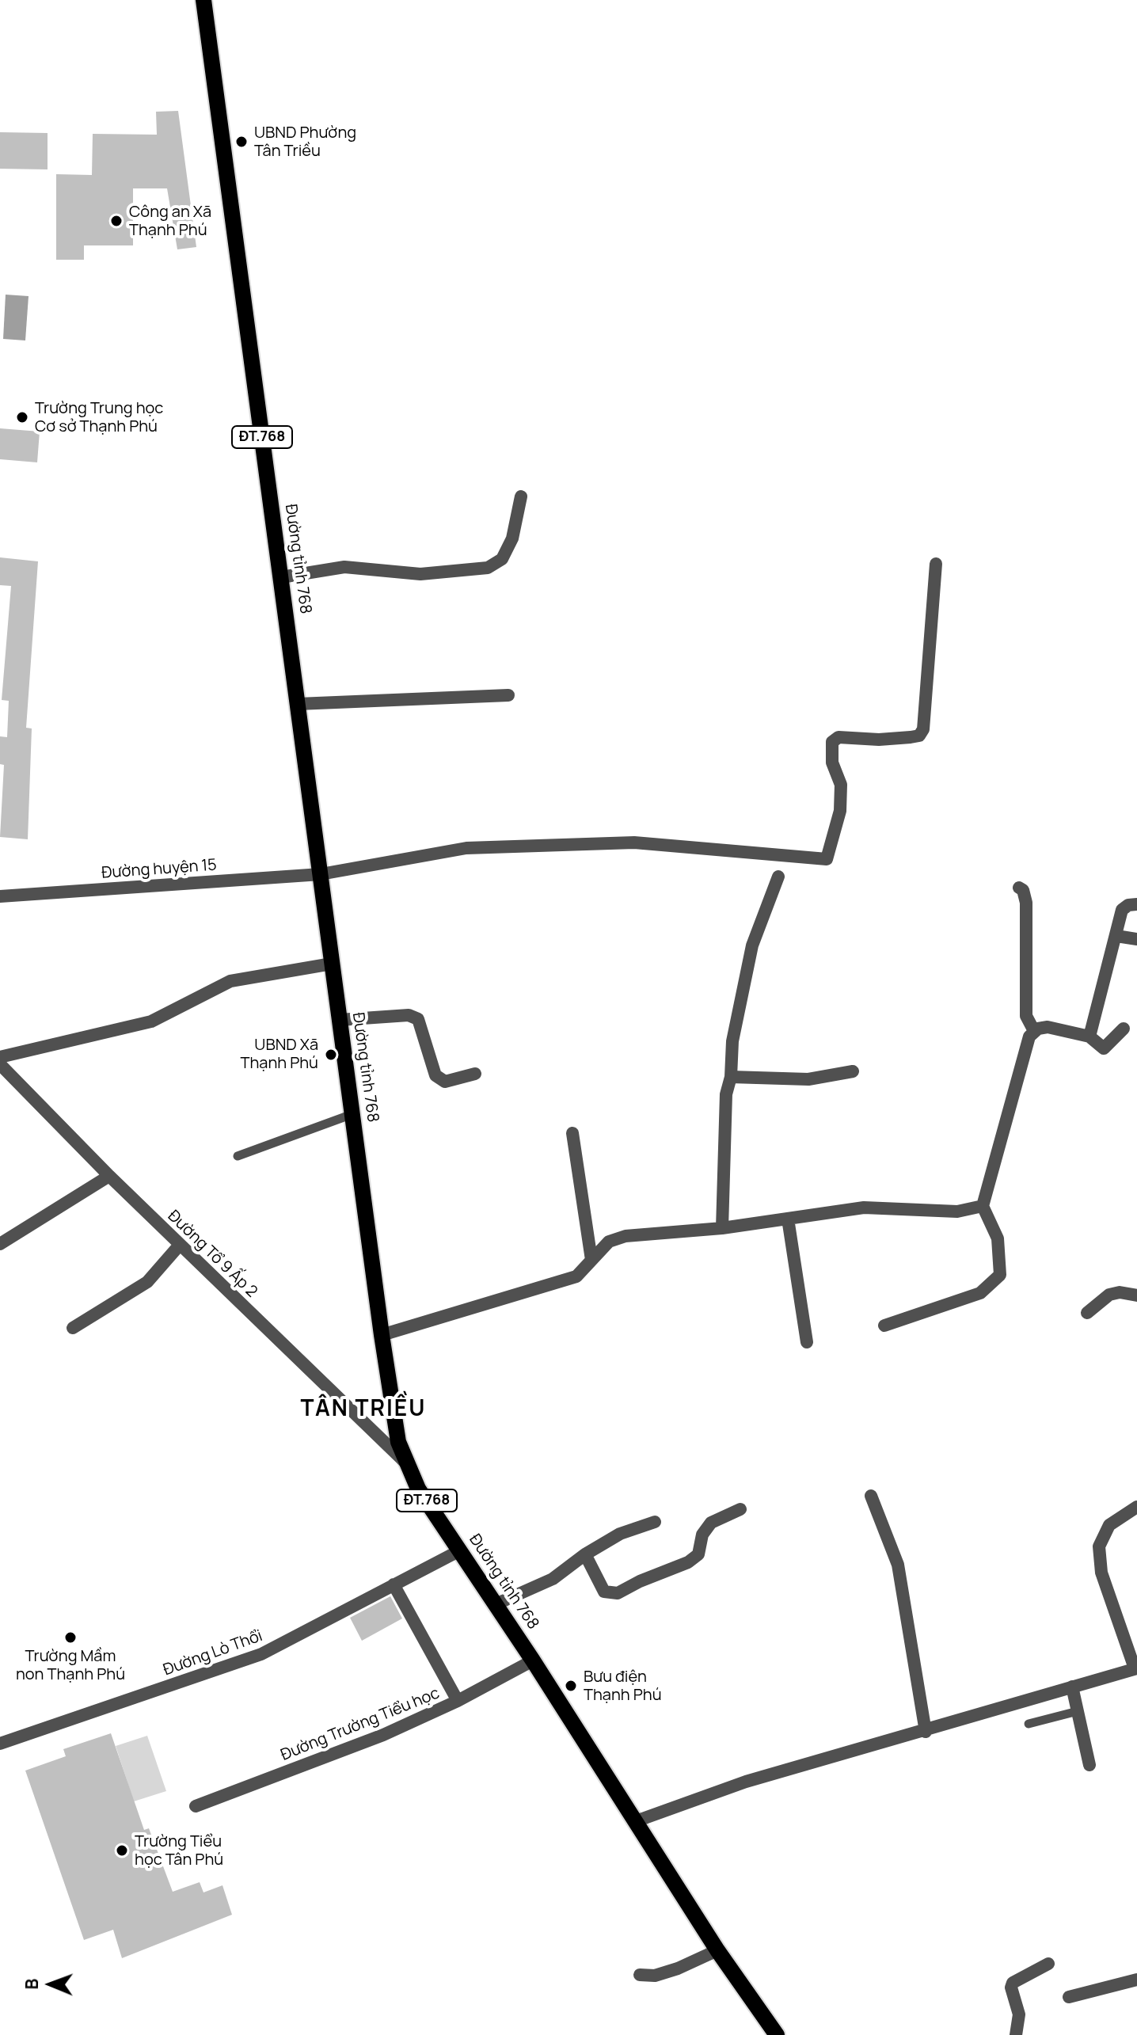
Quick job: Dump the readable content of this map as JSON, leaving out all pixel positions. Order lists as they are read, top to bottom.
{
  "streets": {
    "main road": ["ĐT.768", "Đường tỉnh 768"],
    "street": [
      "Đường huyện 15",
      "Đường Tổ 9 Ấp 2",
      "Đường Lò Thổi",
      "Đường Trường Tiểu học"
    ]
  },
  "crossings": [
    ["Đường tỉnh 768", "Đường huyện 15"],
    ["Đường tỉnh 768", "Đường Tổ 9 Ấp 2"],
    ["Đường tỉnh 768", "Đường Lò Thổi"],
    ["Đường tỉnh 768", "Đường Trường Tiểu học"]
  ],
  "districts": ["TÂN TRIỀU"],
  "places": [
    "UBND Phường Tân Triều",
    "Công an Xã Thạnh Phú",
    "Trường Trung học Cơ sở Thạnh Phú",
    "UBND Xã Thạnh Phú",
    "Trường Mầm non Thạnh Phú",
    "Bưu điện Thạnh Phú",
    "Trường Tiểu học Tân Phú"
  ],
  "north": "left"
}
